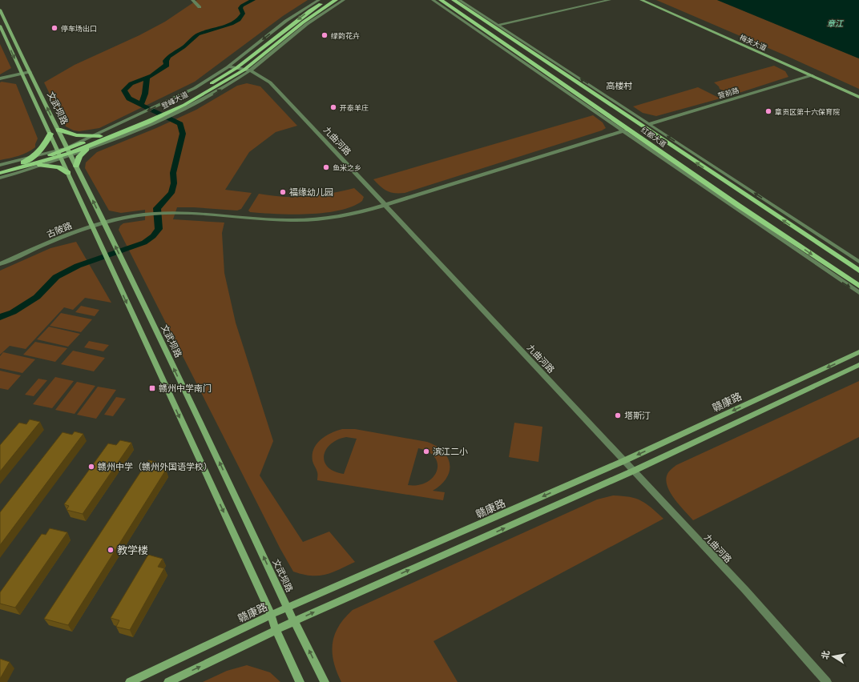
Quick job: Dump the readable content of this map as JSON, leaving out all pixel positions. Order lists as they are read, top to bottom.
{
  "streets": {
    "main road": [
      "梅关大道",
      "登峰大道",
      "文武坝路",
      "红都大道",
      "赣康路"
    ],
    "street": ["营前路", "九曲河路", "古陂路"]
  },
  "crossings": [
    ["梅关大道", "营前路"],
    ["登峰大道", "文武坝路"],
    ["登峰大道", "九曲河路"],
    ["文武坝路", "古陂路"],
    ["文武坝路", "赣康路"],
    ["九曲河路", "古陂路"],
    ["九曲河路", "赣康路"]
  ],
  "districts": ["高楼村"],
  "water": ["章江"],
  "places": {
    "other": [
      "停车场出口",
      "绿韵花卉",
      "开泰羊庄",
      "章贡区第十六保育院",
      "鱼米之乡",
      "福缘幼儿园",
      "塔斯汀",
      "滨江二小",
      "赣州中学（赣州外国语学校）",
      "教学楼"
    ],
    "transit": ["赣州中学南门"]
  },
  "north": "left"
}
